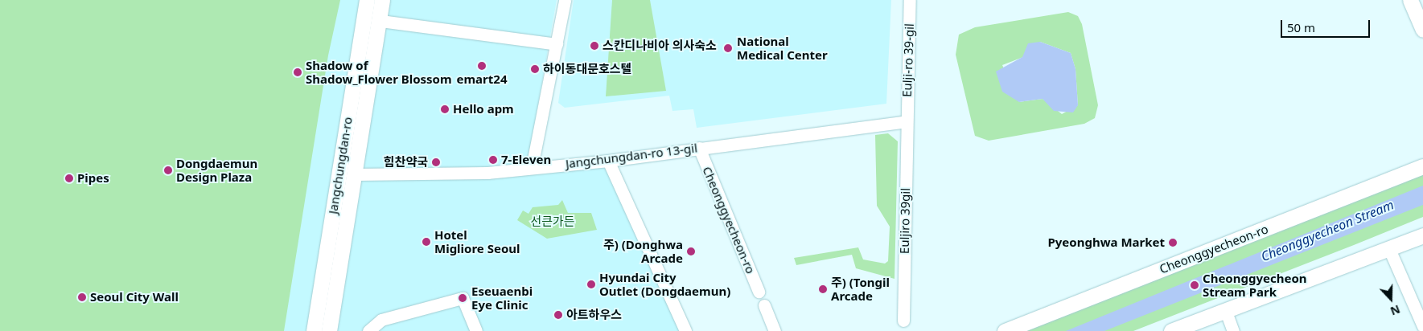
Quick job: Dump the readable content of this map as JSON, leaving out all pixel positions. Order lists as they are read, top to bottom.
{
  "streets": {
    "main road": ["Jangchungdan-ro", "Cheonggyecheon-ro"],
    "street": ["Eulji-ro 39-gil", "Jangchungdan-ro 13-gil", "Euljiro 39gil"]
  },
  "crossings": [
    ["Eulji-ro 39-gil", "Jangchungdan-ro 13-gil"],
    ["Eulji-ro 39-gil", "Euljiro 39gil"],
    ["Jangchungdan-ro 13-gil", "Jangchungdan-ro"],
    ["Jangchungdan-ro 13-gil", "Cheonggyecheon-ro"],
    ["Jangchungdan-ro 13-gil", "Euljiro 39gil"]
  ],
  "water": ["Cheonggyecheon Stream"],
  "parks": ["선큰가든"],
  "places": [
    "스칸디나비아 의사숙소",
    "National Medical Center",
    "emart24",
    "하이동대문호스텔",
    "Shadow of Shadow_Flower Blossom",
    "Hello apm",
    "7-Eleven",
    "힘찬약국",
    "Dongdaemun Design Plaza",
    "Pipes",
    "Hotel Migliore Seoul",
    "Pyeonghwa Market",
    "주) (Donghwa Arcade",
    "Hyundai City Outlet (Dongdaemun)",
    "Cheonggyecheon Stream Park",
    "주) (Tongil Arcade",
    "Seoul City Wall",
    "Eseuaenbi Eye Clinic",
    "아트하우스"
  ],
  "scale_bar": "50 m",
  "north": "bottom"
}
